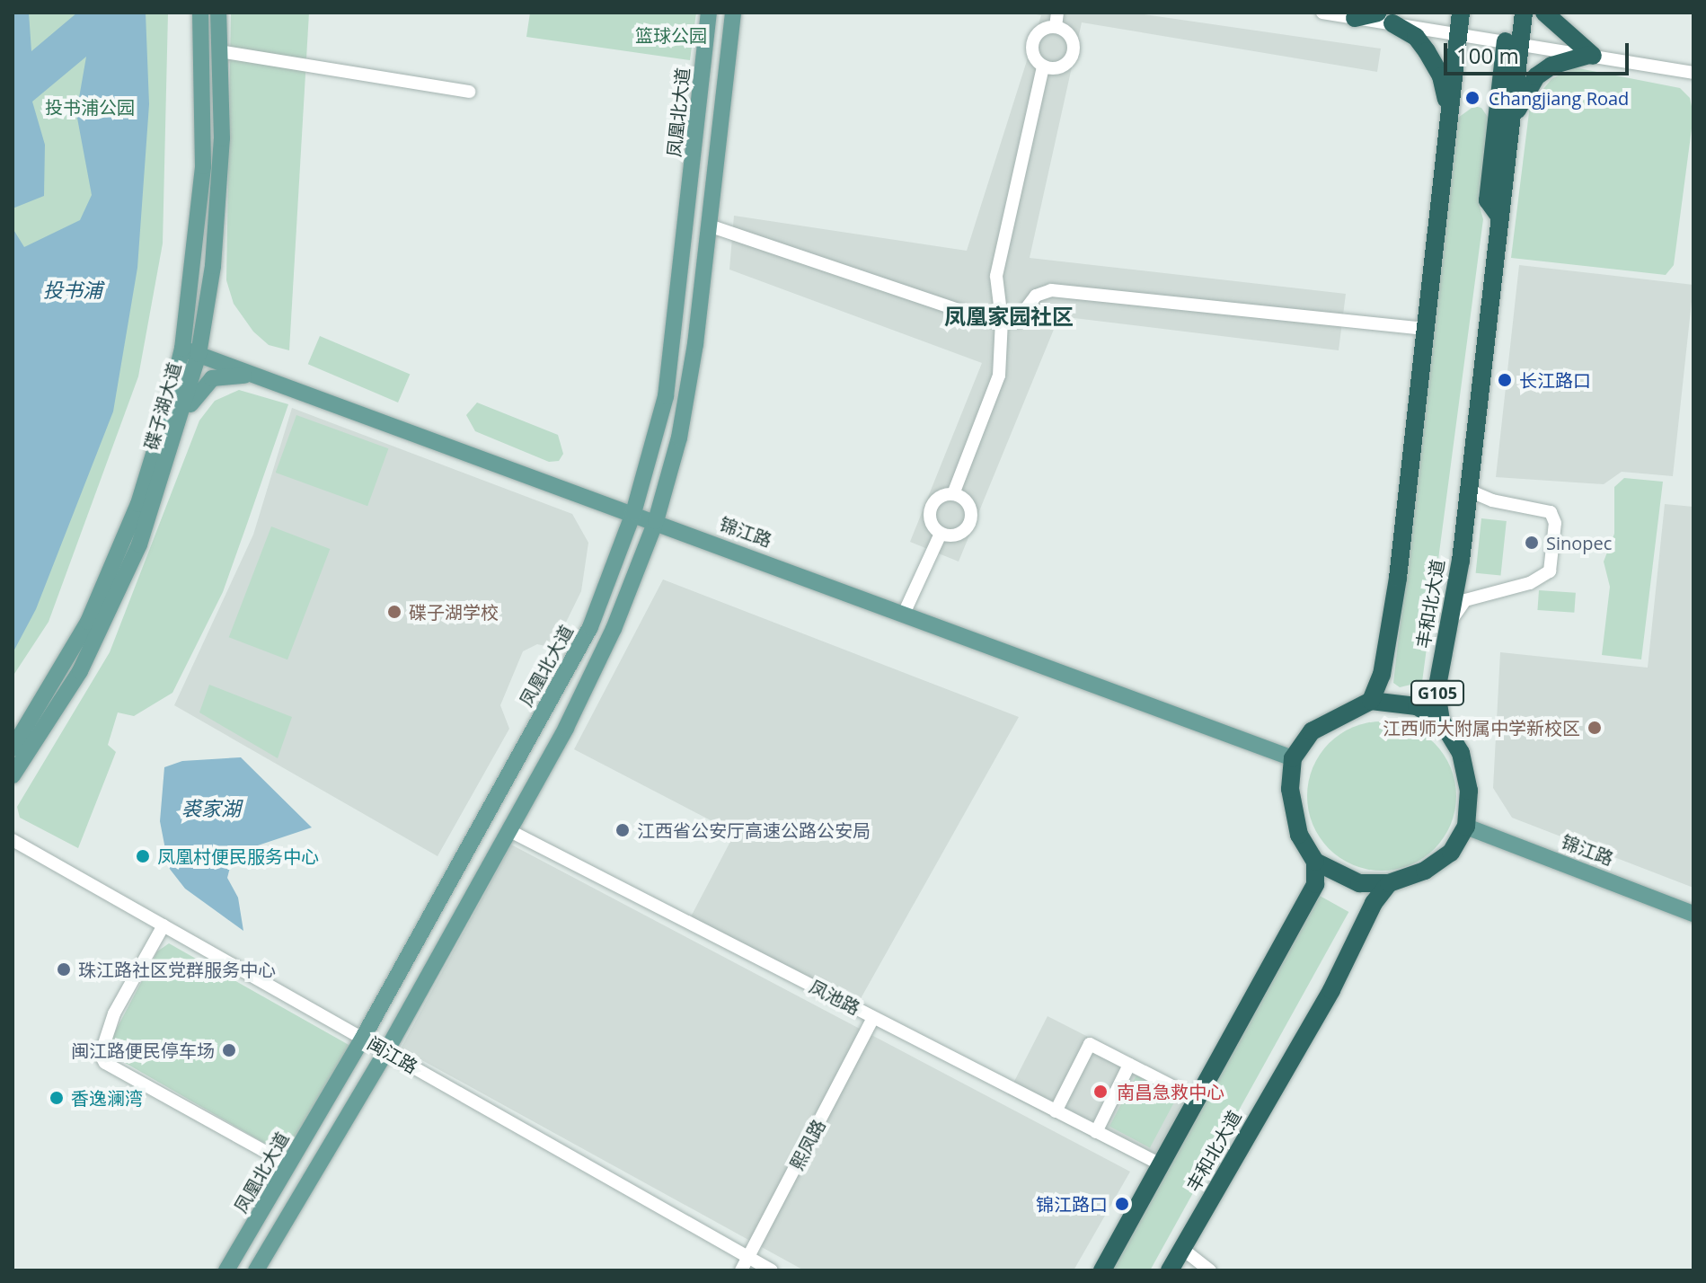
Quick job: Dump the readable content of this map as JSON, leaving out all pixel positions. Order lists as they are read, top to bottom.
{
  "streets": {
    "highway": ["丰和北大道", "G105"],
    "main road": ["凤凰北大道", "碟子湖大道", "锦江路"],
    "street": ["凤池路", "闽江路", "熙凤路"]
  },
  "crossings": [
    ["凤凰北大道", "锦江路"],
    ["凤凰北大道", "闽江路"],
    ["碟子湖大道", "锦江路"],
    ["锦江路", "丰和北大道"],
    ["凤池路", "熙凤路"],
    ["闽江路", "熙凤路"]
  ],
  "districts": ["凤凰家园社区"],
  "water": ["投书浦", "裘家湖"],
  "parks": ["篮球公园", "投书浦公园"],
  "places": [
    "Changjiang Road",
    "长江路口",
    "Sinopec",
    "碟子湖学校",
    "江西师大附属中学新校区",
    "江西省公安厅高速公路公安局",
    "凤凰村便民服务中心",
    "珠江路社区党群服务中心",
    "闽江路便民停车场",
    "南昌急救中心",
    "香逸澜湾",
    "锦江路口"
  ],
  "scale_bar": "100 m"
}
